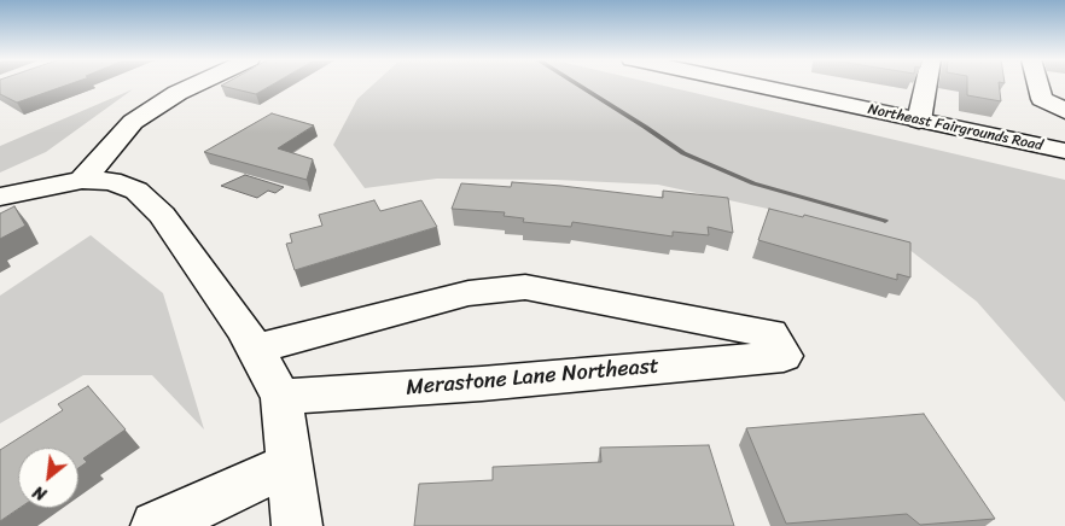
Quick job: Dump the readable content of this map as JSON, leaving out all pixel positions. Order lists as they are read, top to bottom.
{
  "streets": {
    "street": ["Northeast Fairgrounds Road", "Merastone Lane Northeast"]
  },
  "north": "bottom left"
}
